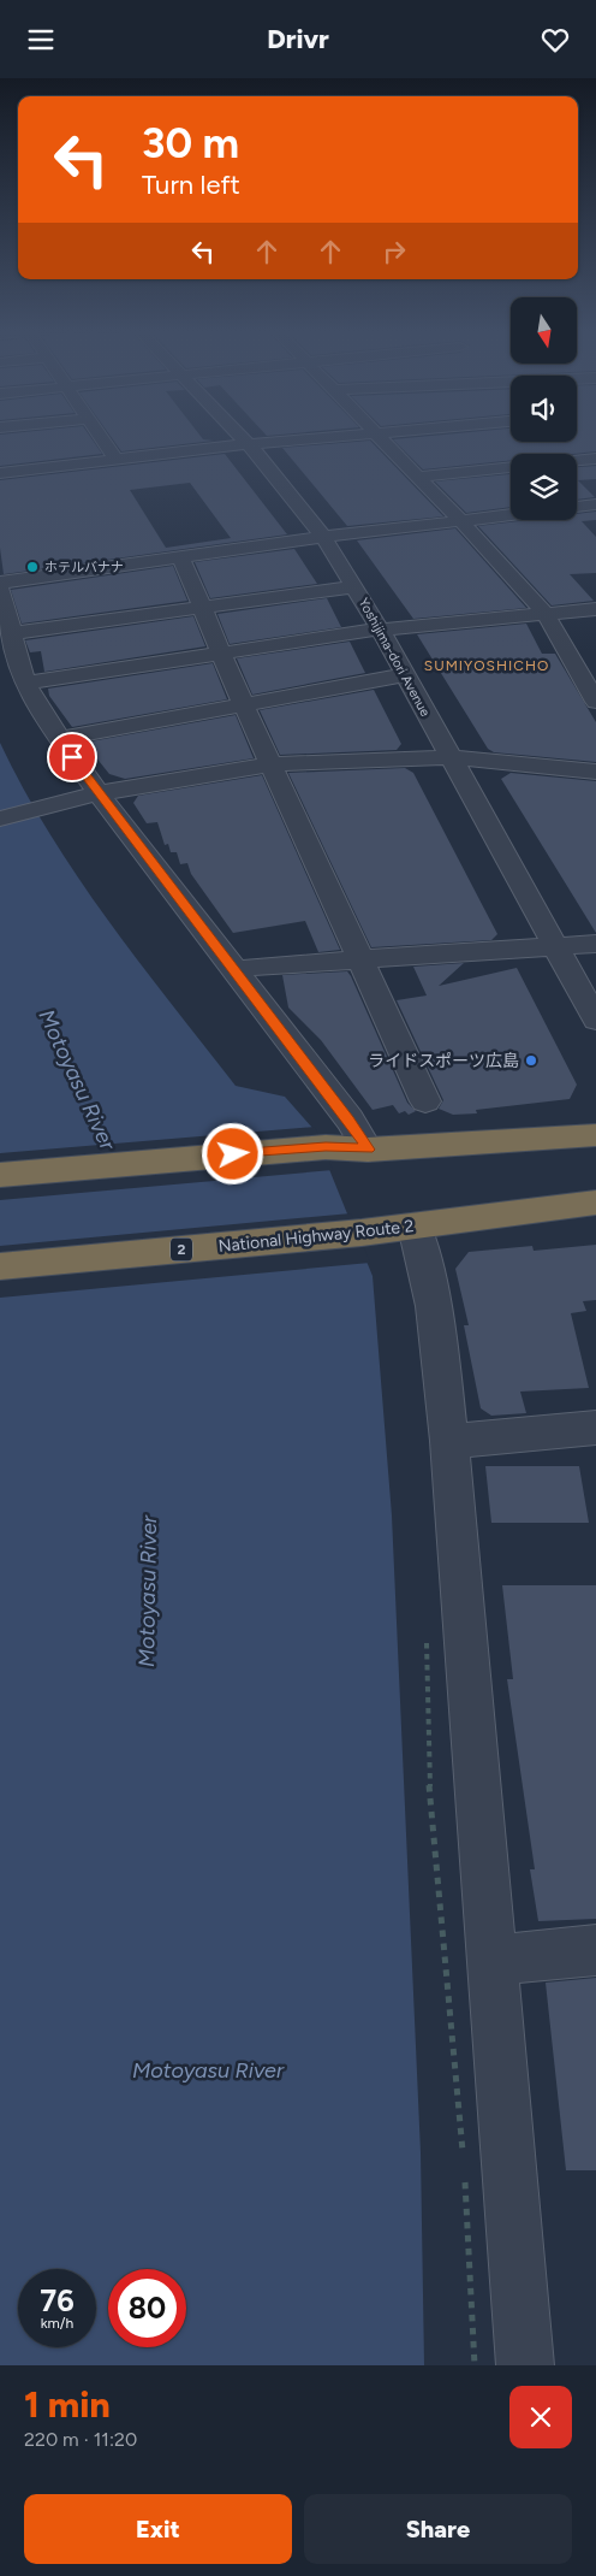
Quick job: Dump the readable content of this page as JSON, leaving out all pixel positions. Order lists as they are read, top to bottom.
{
  "streets": {
    "highway": ["National Highway Route 2", "2"],
    "street": ["Yoshijima-dori Avenue"]
  },
  "districts": ["SUMIYOSHICHO"],
  "water": ["Motoyasu River"],
  "places": ["ホテルバナナ", "ライドスポーツ広島"],
  "north": "bottom",
  "page": {
    "header": "Drivr",
    "turn": ["30 m", "Turn left"],
    "speed": "76 km/h",
    "limit": "80",
    "heading": ["1 min", "220 m · 11:20"],
    "buttons": ["Exit", "Share"]
  }
}
